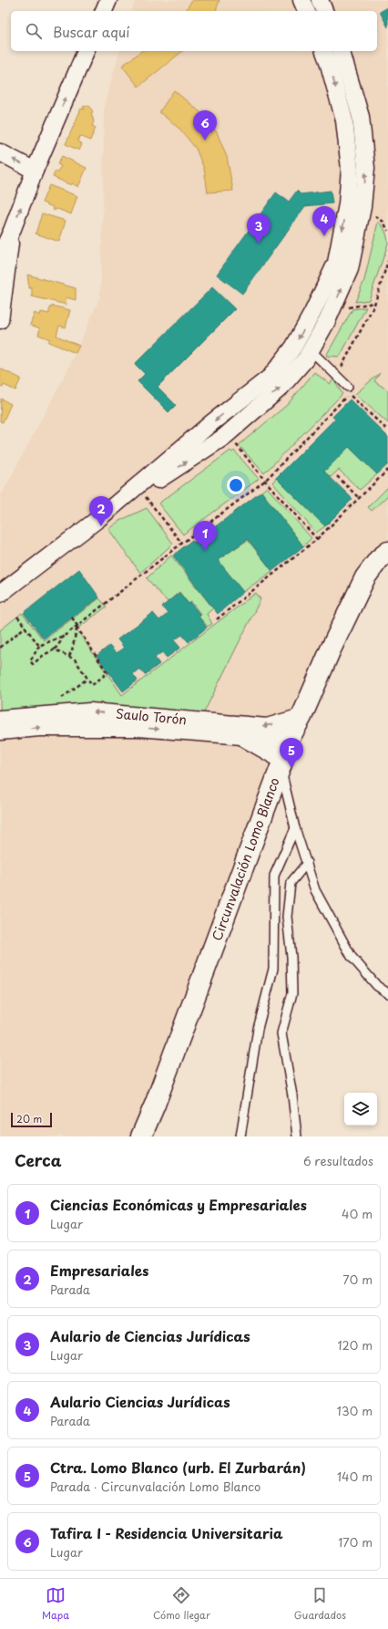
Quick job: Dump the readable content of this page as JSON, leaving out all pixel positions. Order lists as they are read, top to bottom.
{
  "streets": {
    "street": ["Saulo Torón", "Circunvalación Lomo Blanco"]
  },
  "crossings": [
    ["Saulo Torón", "Circunvalación Lomo Blanco"]
  ],
  "scale_bar": "20 m",
  "page": {
    "search": "Buscar aquí",
    "pins": [
      "6",
      "4",
      "3",
      "2",
      "1",
      "5"
    ],
    "scale": "20 m",
    "heading": ["Cerca", "6 resultados"],
    "list": [
      {
        "mark": "1",
        "name": "Ciencias Económicas y Empresariales",
        "note": "Lugar",
        "value": "40 m"
      },
      {
        "mark": "2",
        "name": "Empresariales",
        "note": "Parada",
        "value": "70 m"
      },
      {
        "mark": "3",
        "name": "Aulario de Ciencias Jurídicas",
        "note": "Lugar",
        "value": "120 m"
      },
      {
        "mark": "4",
        "name": "Aulario Ciencias Jurídicas",
        "note": "Parada",
        "value": "130 m"
      },
      {
        "mark": "5",
        "name": "Ctra. Lomo Blanco (urb. El Zurbarán)",
        "note": "Parada · Circunvalación Lomo Blanco",
        "value": "140 m"
      },
      {
        "mark": "6",
        "name": "Tafira I - Residencia Universitaria",
        "note": "Lugar",
        "value": "170 m"
      }
    ],
    "nav": ["Mapa", "Cómo llegar", "Guardados"]
  }
}
